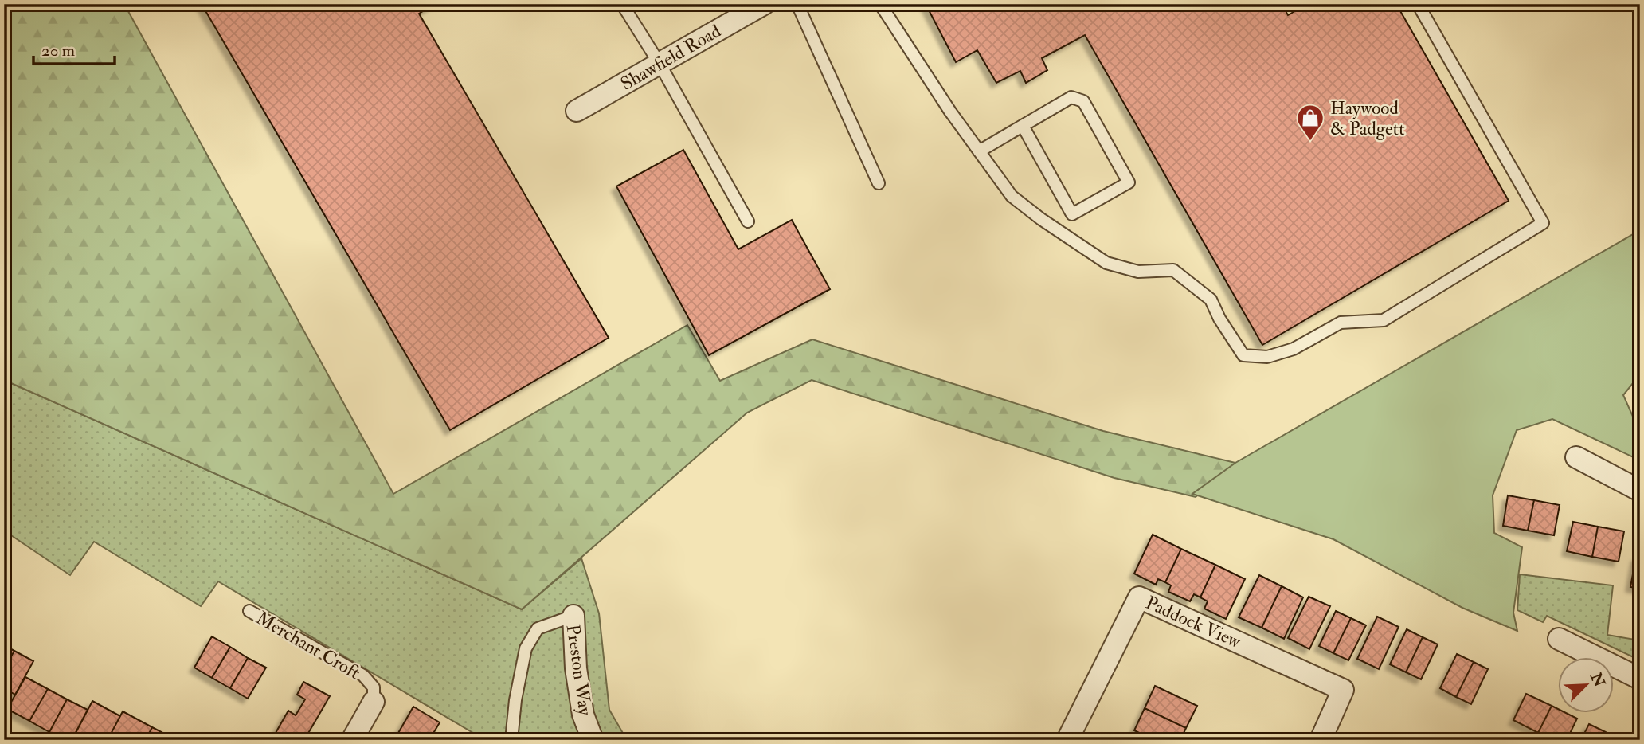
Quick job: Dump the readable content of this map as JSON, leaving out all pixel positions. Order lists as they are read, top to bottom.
{
  "streets": {
    "street": [
      "Shawfield Road",
      "Paddock View",
      "Merchant Croft",
      "Preston Way"
    ]
  },
  "places": {
    "shop": ["Haywood & Padgett"]
  },
  "scale_bar": "20 m",
  "north": "top right"
}
